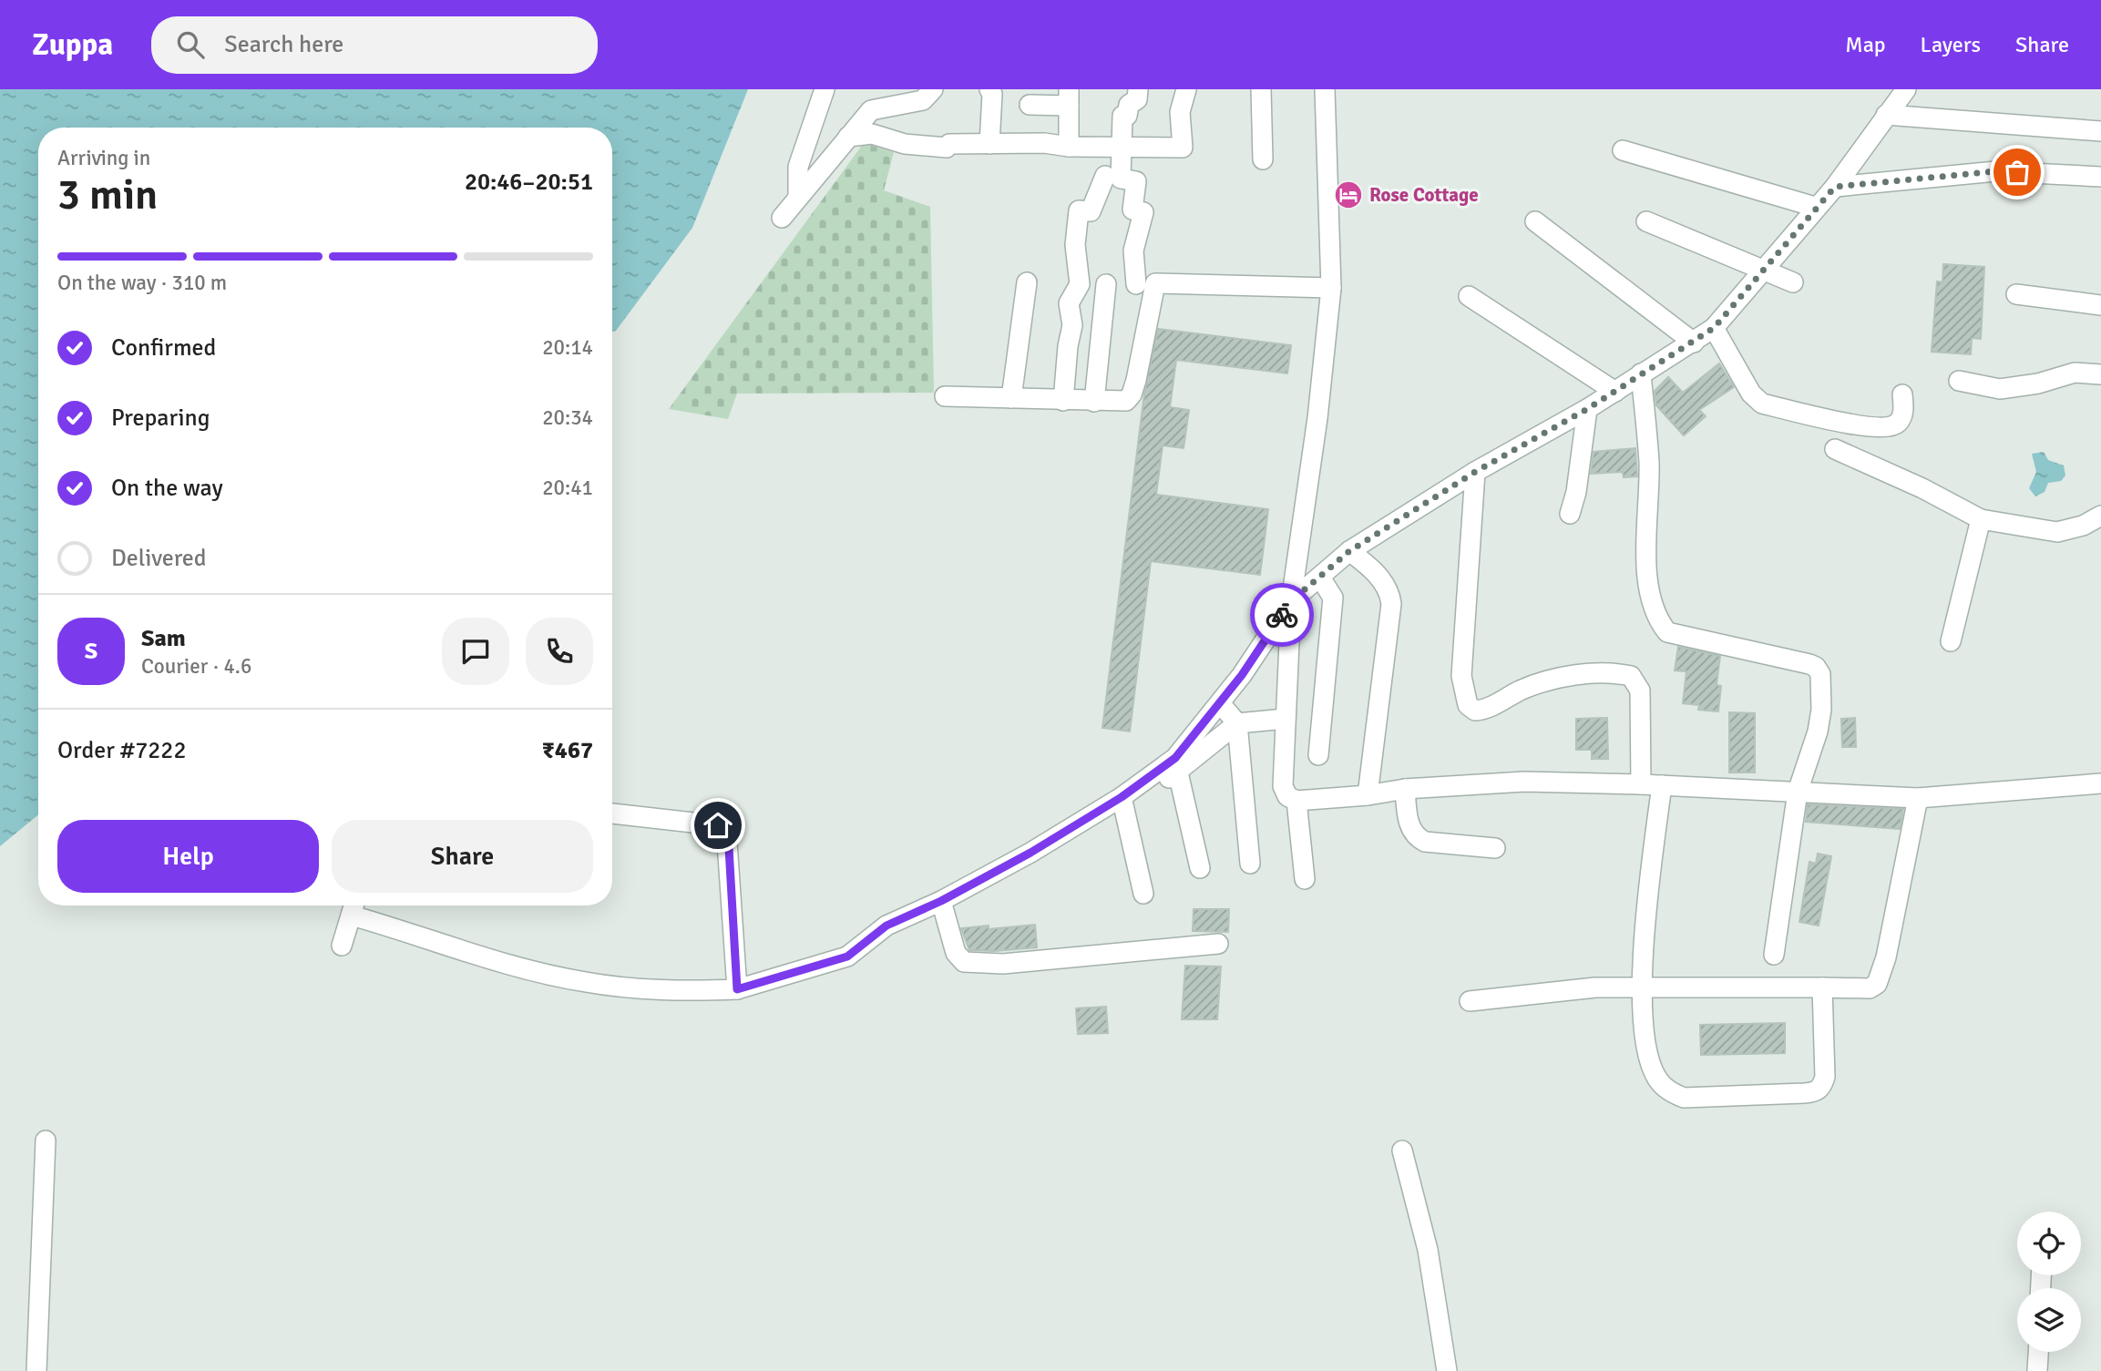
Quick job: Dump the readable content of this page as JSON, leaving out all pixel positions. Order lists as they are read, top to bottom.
{
  "places": {
    "hotel": ["Rose Cottage"]
  },
  "page": {
    "header": "Zuppa",
    "search": "Search here",
    "nav": ["Map", "Layers", "Share"],
    "heading": ["3 min", "Arriving in", "20:46–20:51"],
    "panel": [
      "Sam",
      "Courier · 4.6",
      "Order #7222",
      "₹467"
    ],
    "bar": "On the way · 310 m",
    "list": [
      ["Confirmed", "20:14"],
      ["Preparing", "20:34"],
      ["On the way", "20:41"],
      "Delivered"
    ],
    "round": "S",
    "buttons": ["Help", "Share"]
  }
}
